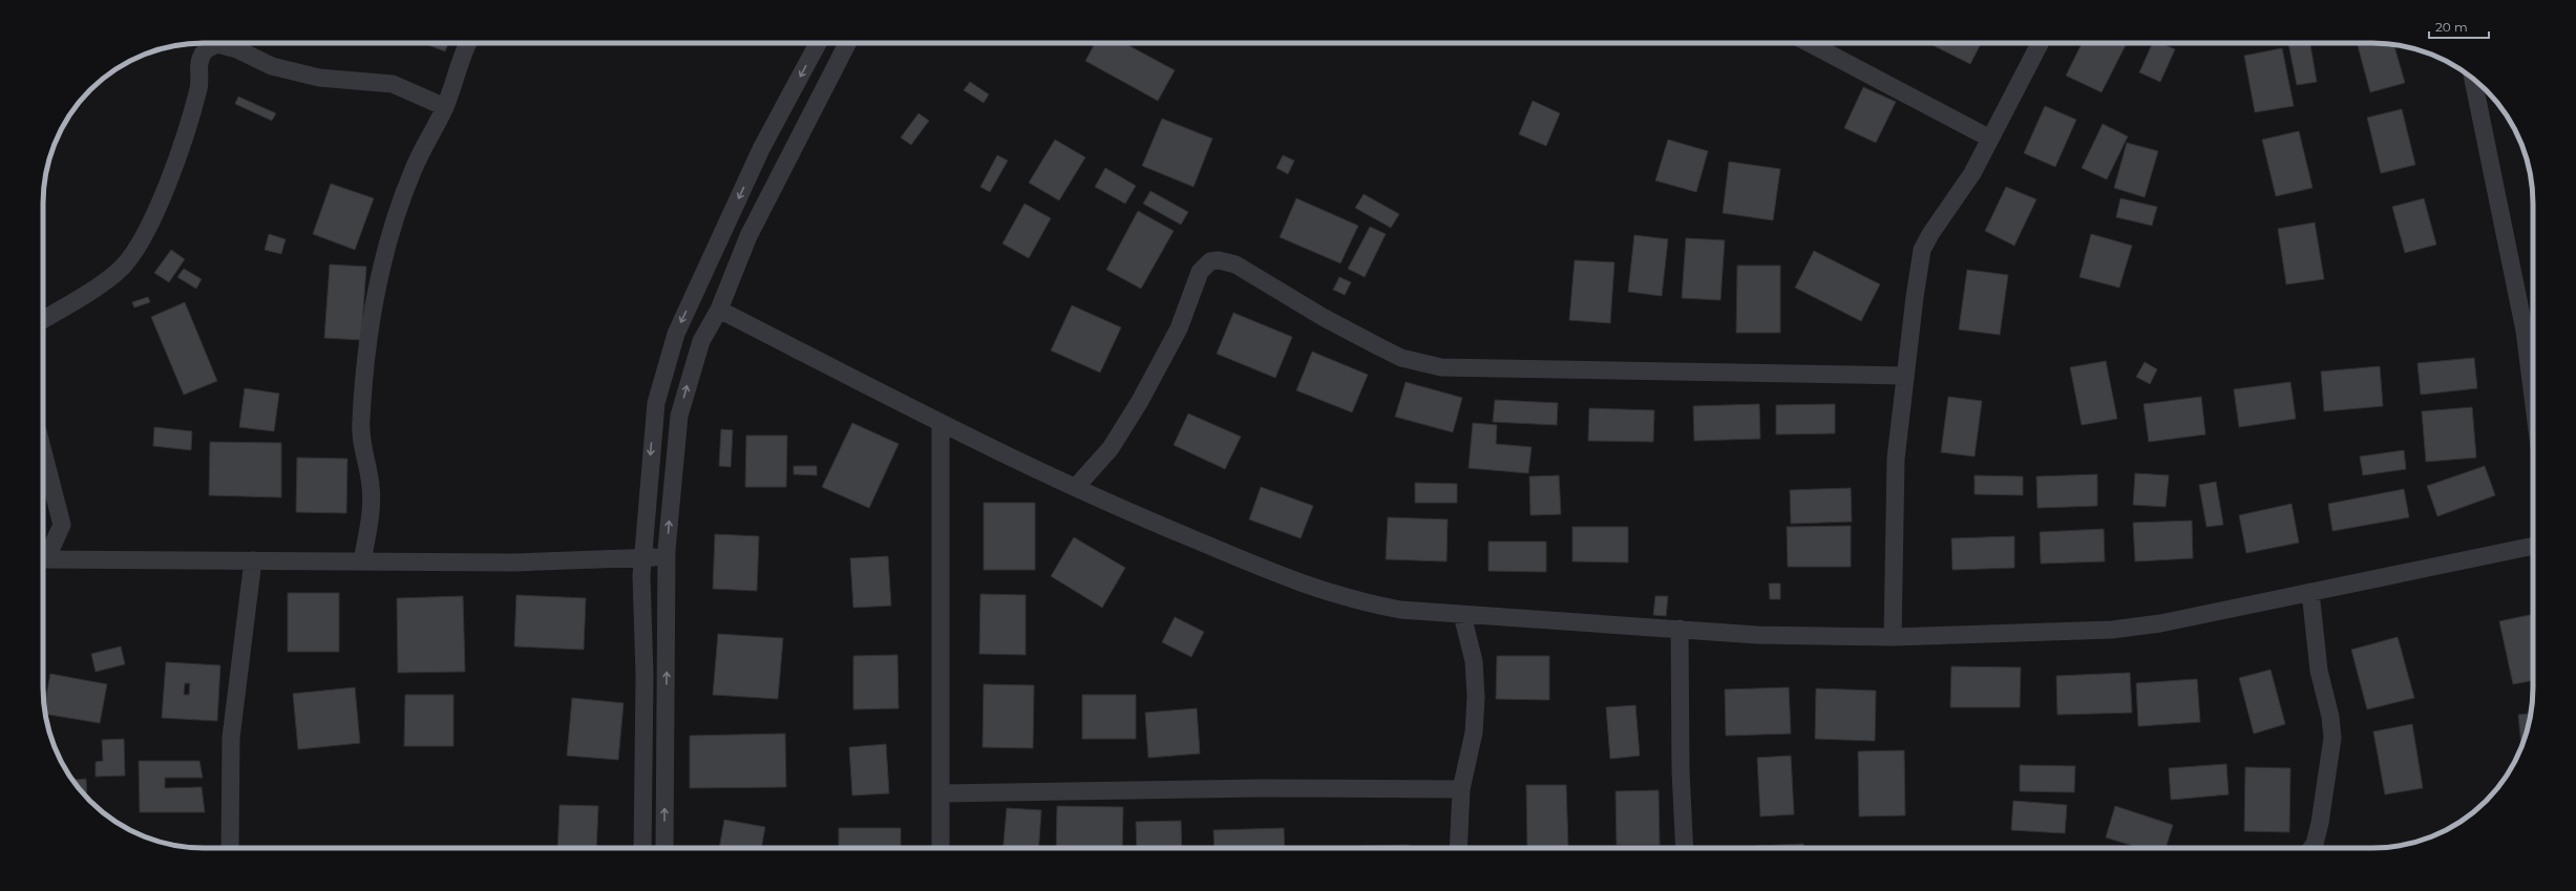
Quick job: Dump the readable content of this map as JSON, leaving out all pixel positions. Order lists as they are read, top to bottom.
{
  "scale_bar": "20 m"
}
